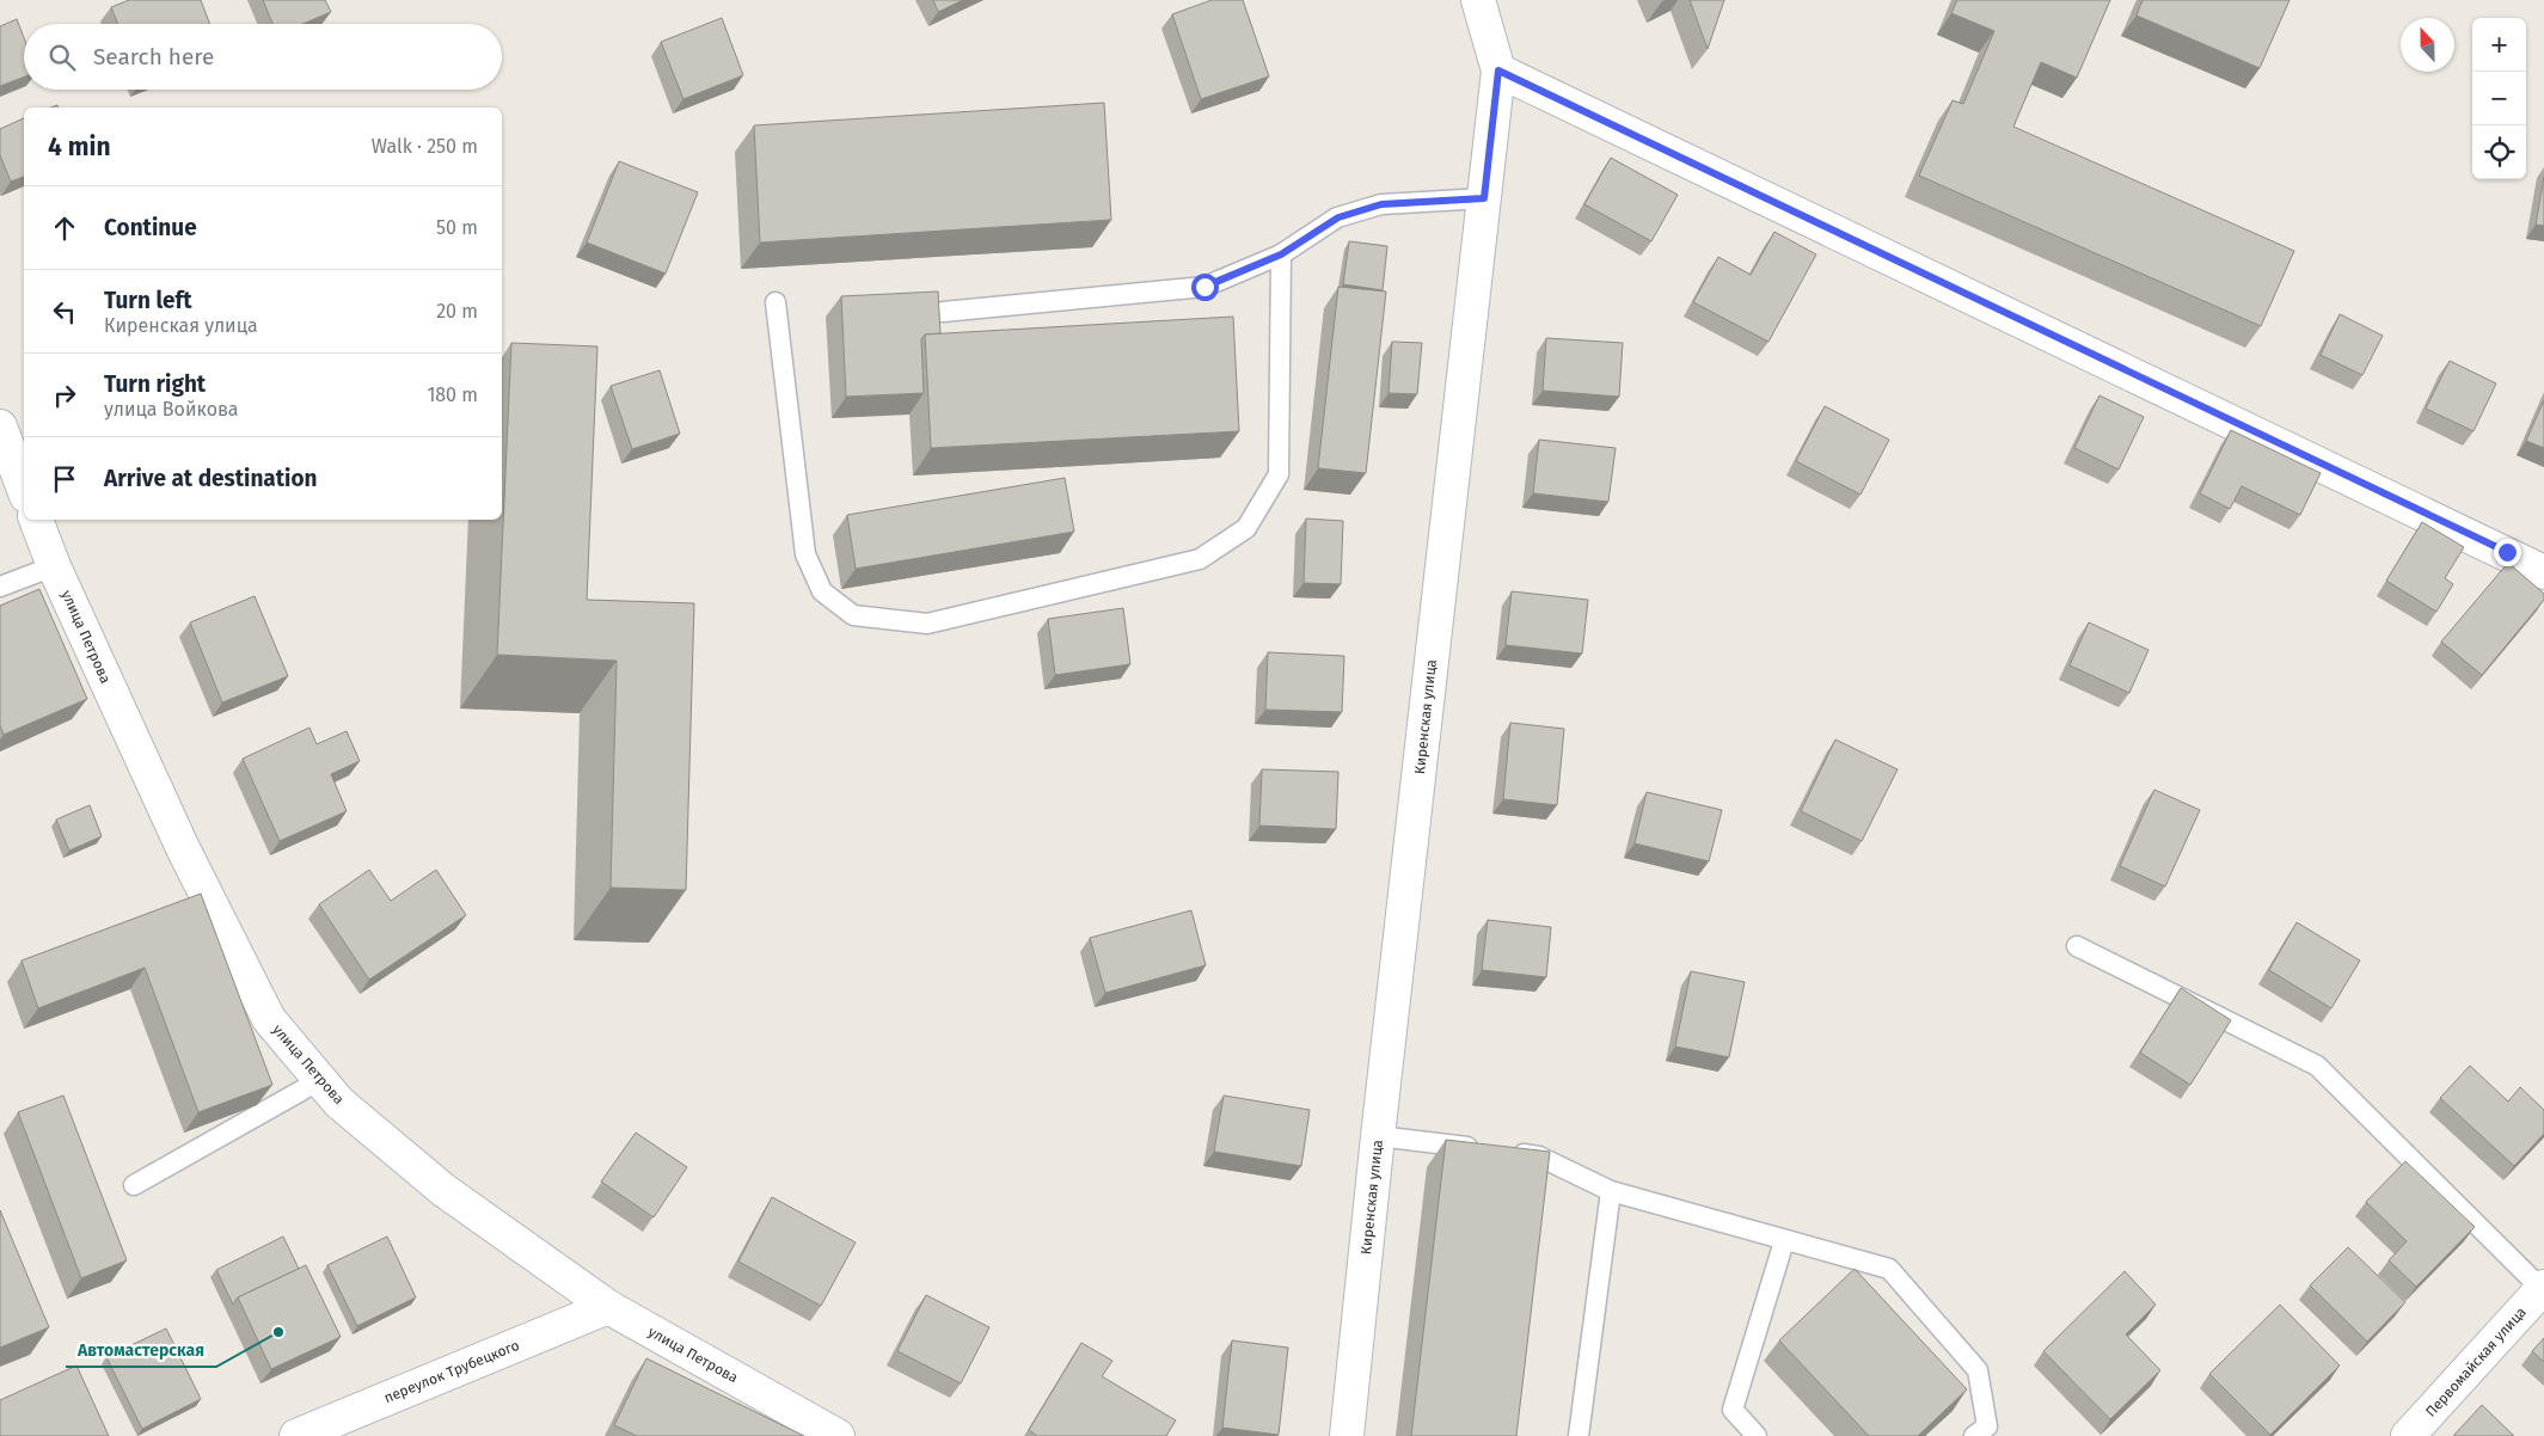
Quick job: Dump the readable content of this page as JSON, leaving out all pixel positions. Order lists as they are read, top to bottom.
{
  "streets": {
    "street": [
      "улица Петрова",
      "Киренская улица",
      "Первомайская улица",
      "переулок Трубецкого"
    ]
  },
  "crossings": [
    ["улица Петрова", "переулок Трубецкого"]
  ],
  "places": ["Автомастерская"],
  "north": "top",
  "page": {
    "map_buttons": ["+", "−"],
    "search": "Search here",
    "heading": ["4 min", "Walk · 250 m"],
    "list": [
      ["Continue", "50 m"],
      ["Turn left", "Киренская улица", "20 m"],
      ["Turn right", "улица Войкова", "180 m"],
      "Arrive at destination"
    ]
  }
}
